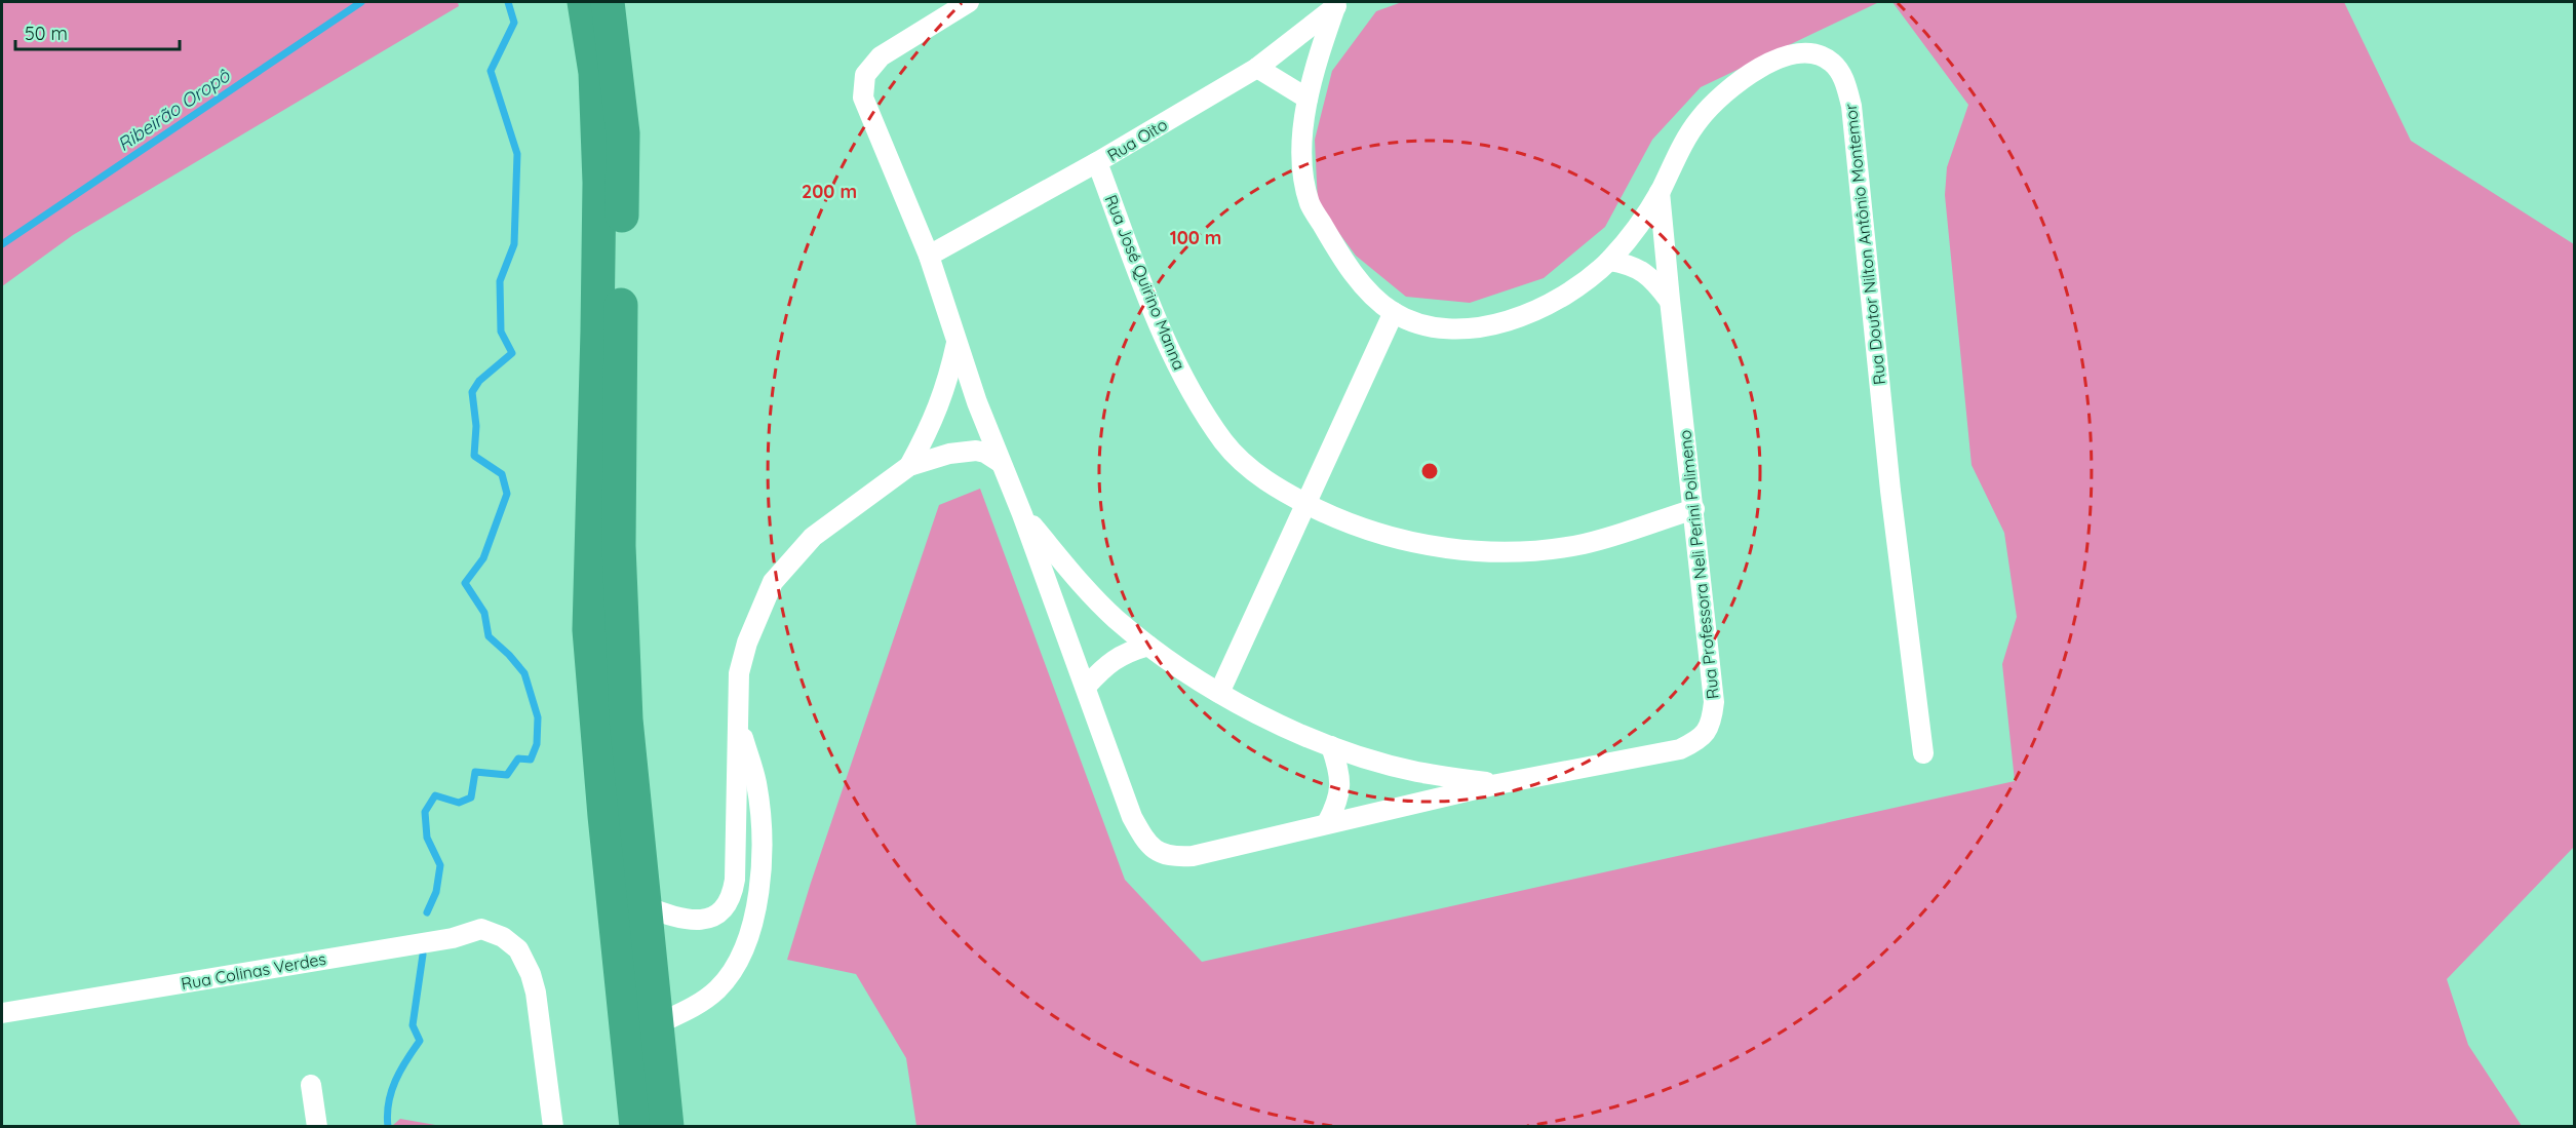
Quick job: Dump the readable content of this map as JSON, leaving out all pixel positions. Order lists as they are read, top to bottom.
{
  "streets": {
    "street": [
      "Rua Oito",
      "Rua Doutor Nilton Antônio Montemor",
      "Rua José Quirino Manna",
      "Rua Professora Neli Perini Polimeno",
      "Rua Colinas Verdes"
    ]
  },
  "crossings": [
    ["Rua Oito", "Rua Doutor Nilton Antônio Montemor"],
    ["Rua Oito", "Rua José Quirino Manna"],
    ["Rua Doutor Nilton Antônio Montemor", "Rua Professora Neli Perini Polimeno"],
    ["Rua José Quirino Manna", "Rua Professora Neli Perini Polimeno"]
  ],
  "water": ["Ribeirão Oropô"],
  "scale_bar": "50 m",
  "rings": ["200 m", "100 m"]
}
